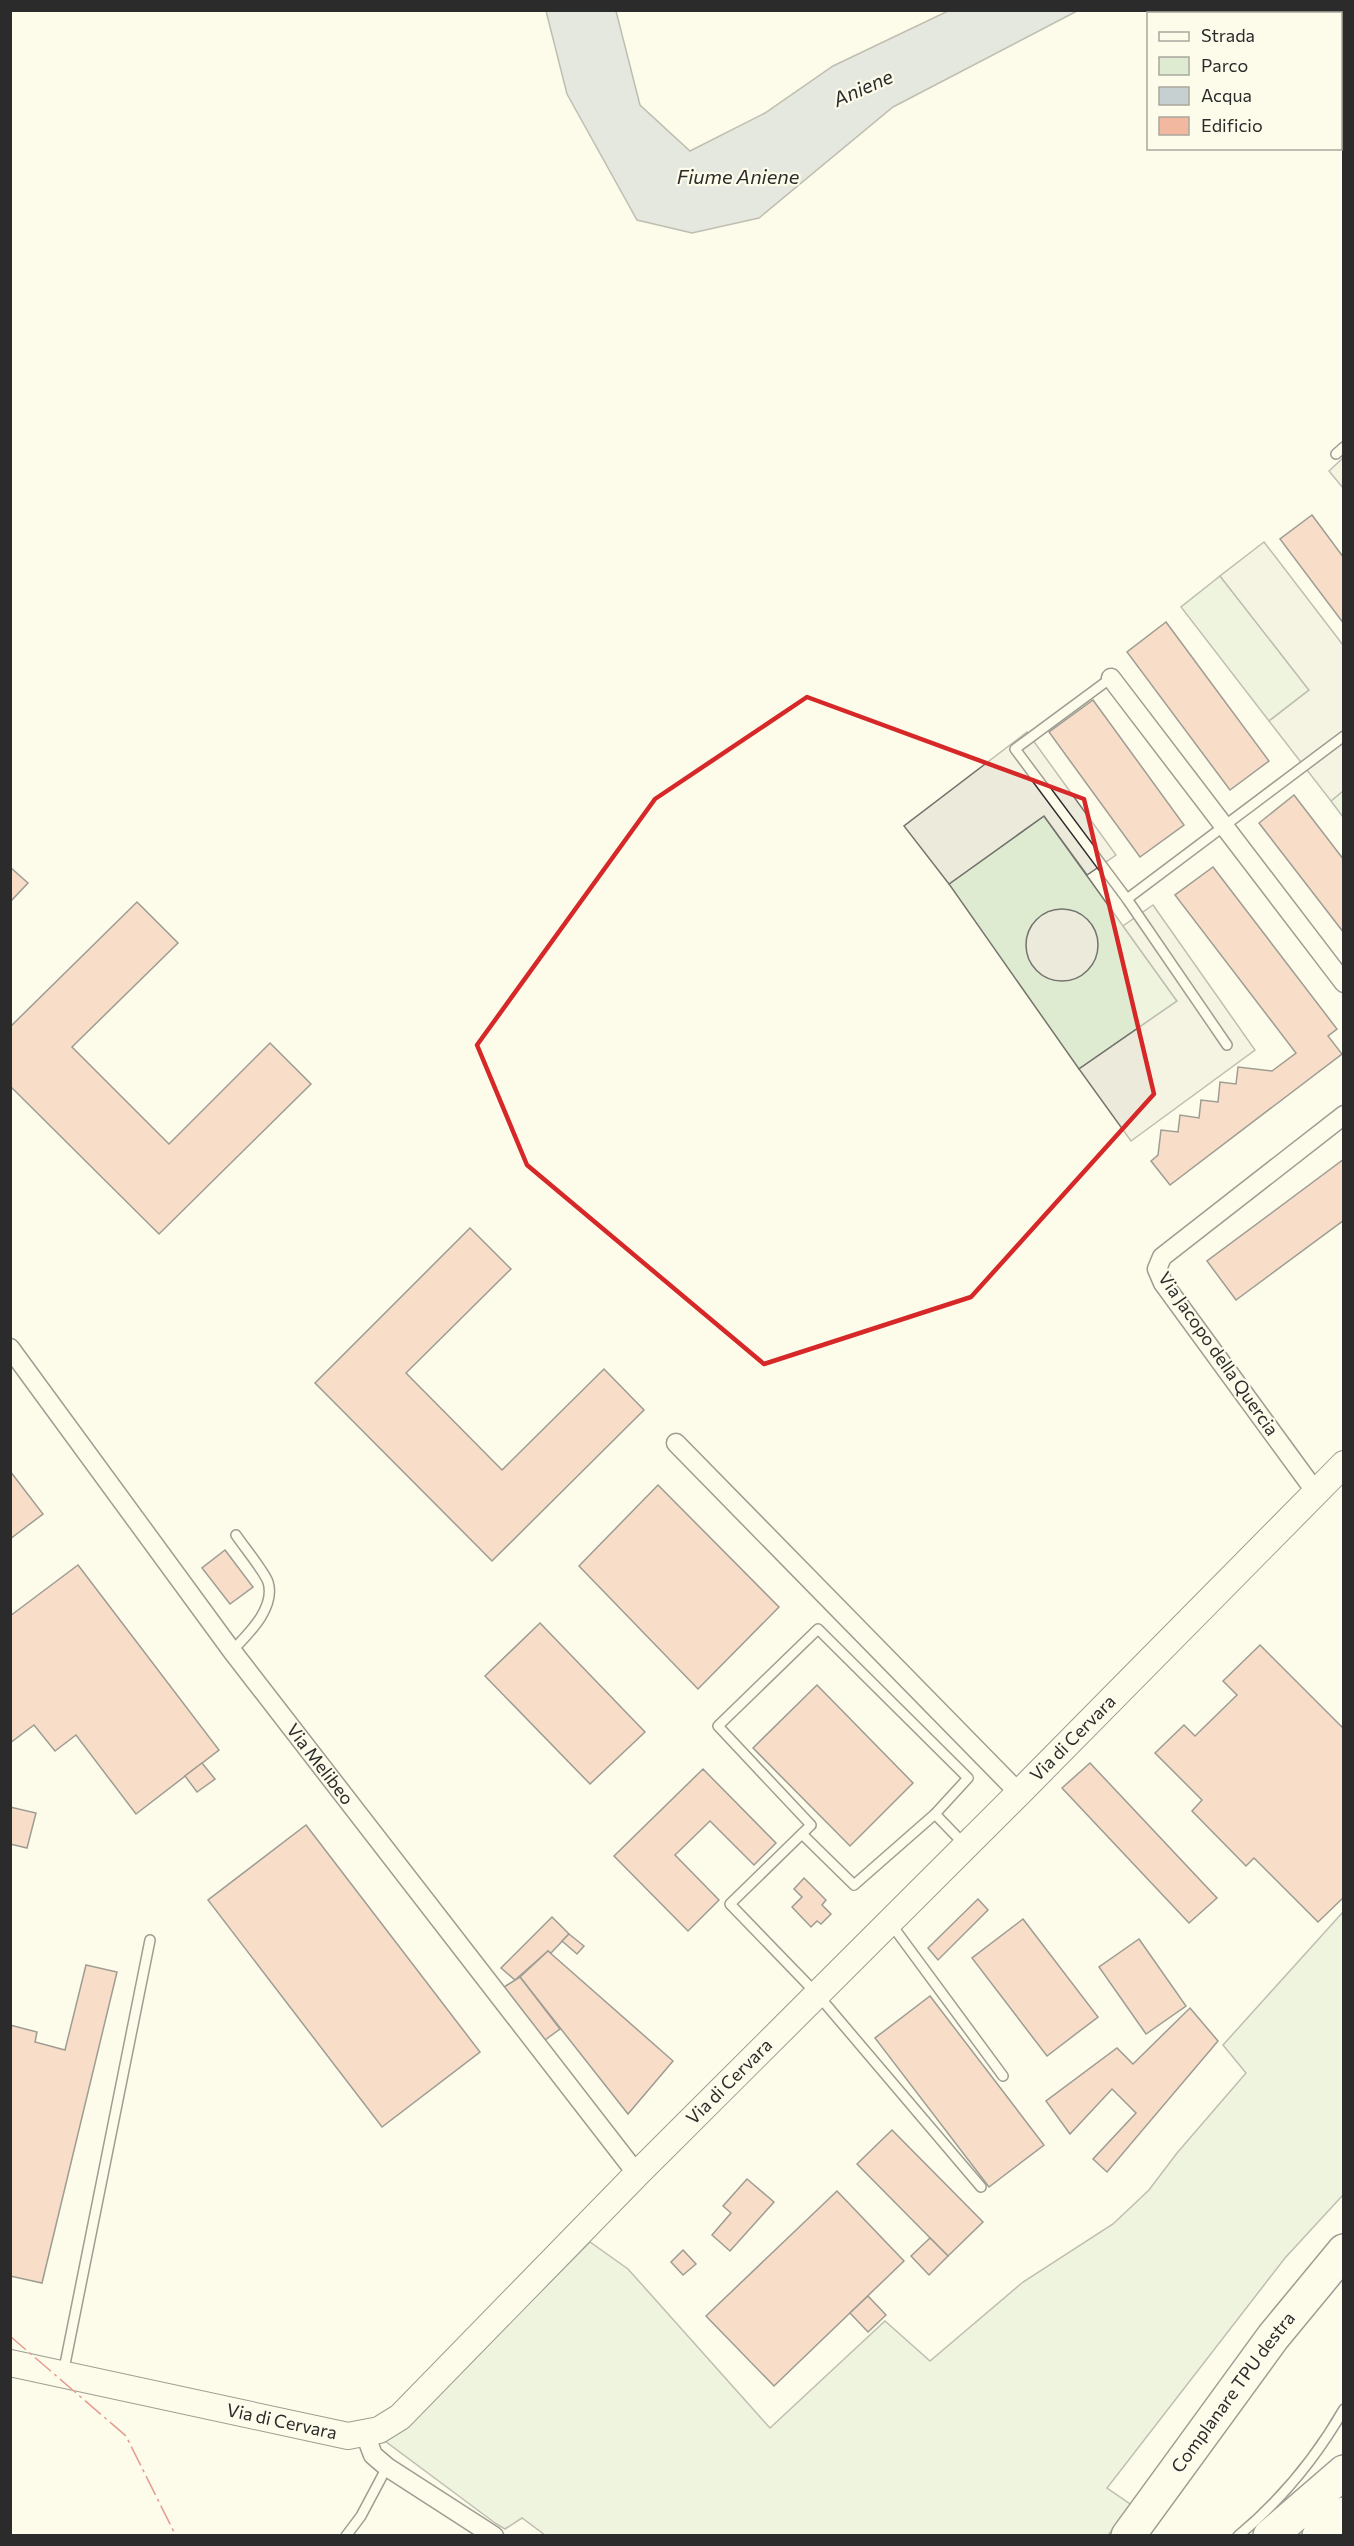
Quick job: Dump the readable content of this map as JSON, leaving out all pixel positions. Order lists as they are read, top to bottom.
{
  "streets": {
    "highway": ["Complanare TPU destra"],
    "street": ["Via Jacopo della Quercia", "Via di Cervara", "Via Melibeo"]
  },
  "crossings": [
    ["Via Jacopo della Quercia", "Via di Cervara"],
    ["Via di Cervara", "Via Melibeo"]
  ],
  "water": ["Aniene", "Fiume Aniene"],
  "legend": [
    "Strada",
    "Parco",
    "Acqua",
    "Edificio"
  ]
}
